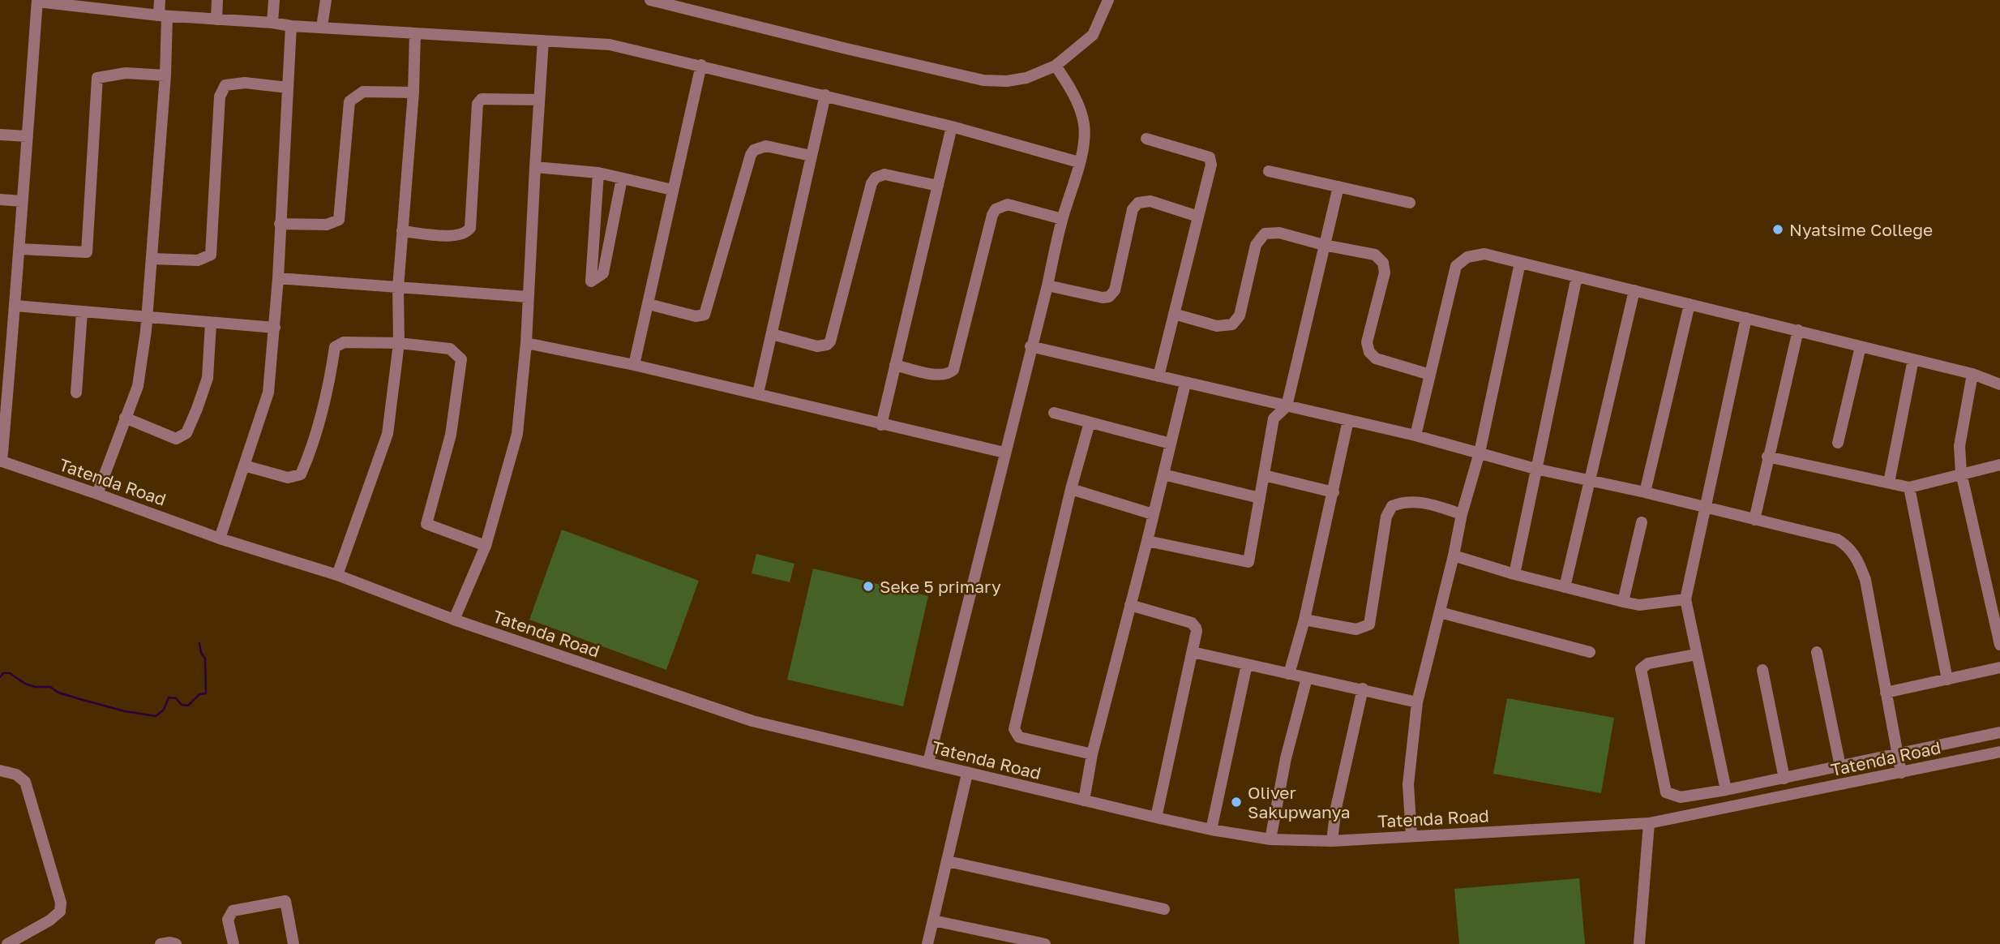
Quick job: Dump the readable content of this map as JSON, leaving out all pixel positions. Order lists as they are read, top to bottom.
{
  "streets": {
    "street": ["Tatenda Road"]
  },
  "places": ["Nyatsime College", "Seke 5 primary", "Oliver Sakupwanya"]
}
